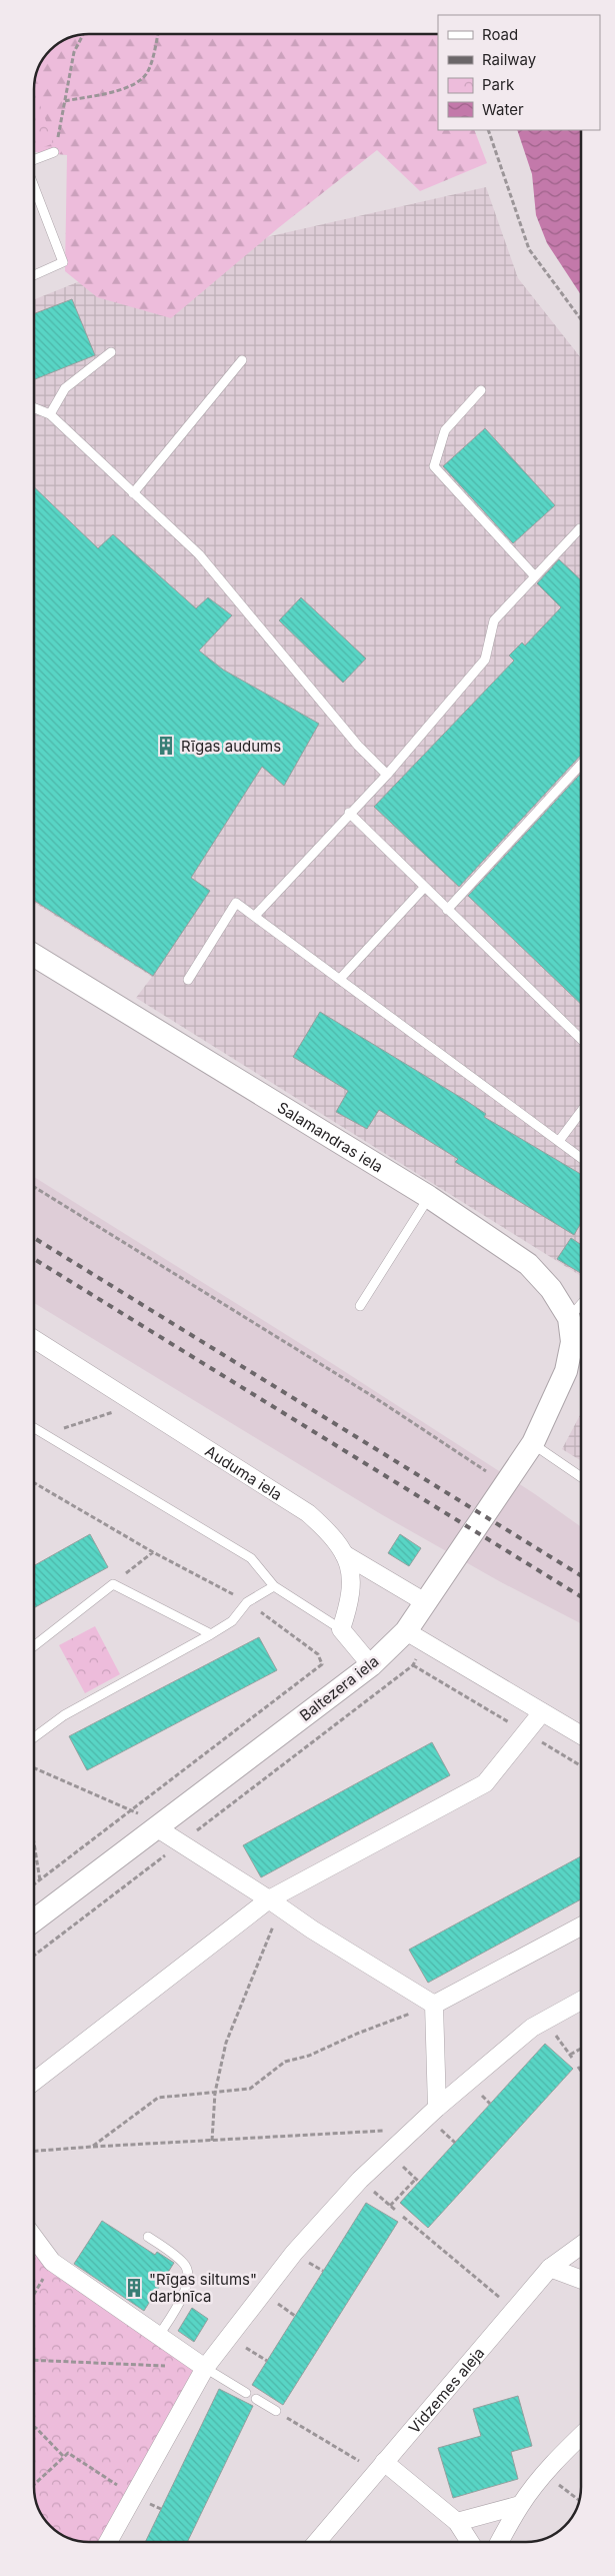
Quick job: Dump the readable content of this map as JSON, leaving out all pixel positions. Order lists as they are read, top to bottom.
{
  "streets": {
    "street": [
      "Salamandras iela",
      "Auduma iela",
      "Baltezera iela",
      "Vidzemes aleja"
    ]
  },
  "crossings": [
    ["Salamandras iela", "Baltezera iela"]
  ],
  "places": {
    "building": ["Rīgas audums", "\"Rīgas siltums\" darbnīca"]
  },
  "legend": [
    "Road",
    "Railway",
    "Park",
    "Water"
  ]
}
